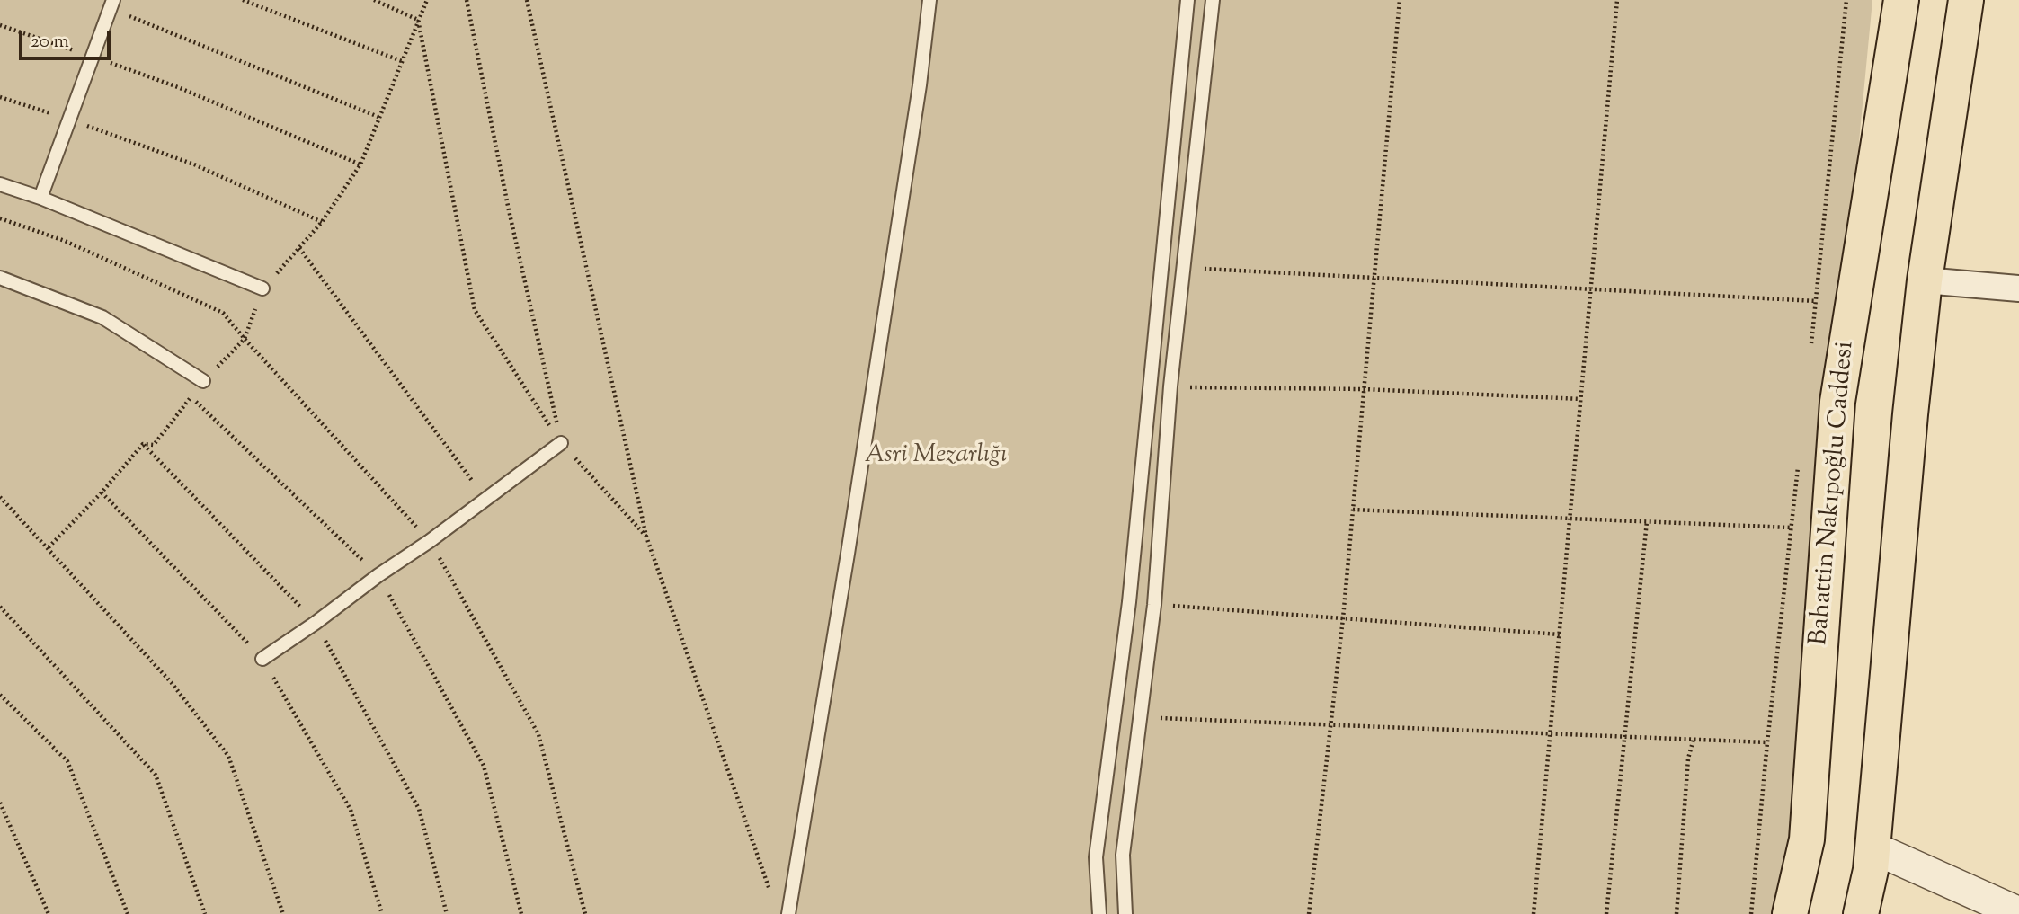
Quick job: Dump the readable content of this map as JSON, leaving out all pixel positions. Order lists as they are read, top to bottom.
{
  "streets": {
    "main road": ["Bahattin Nakıpoğlu Caddesi"]
  },
  "parks": ["Asri Mezarlığı"],
  "scale_bar": "20 m"
}
